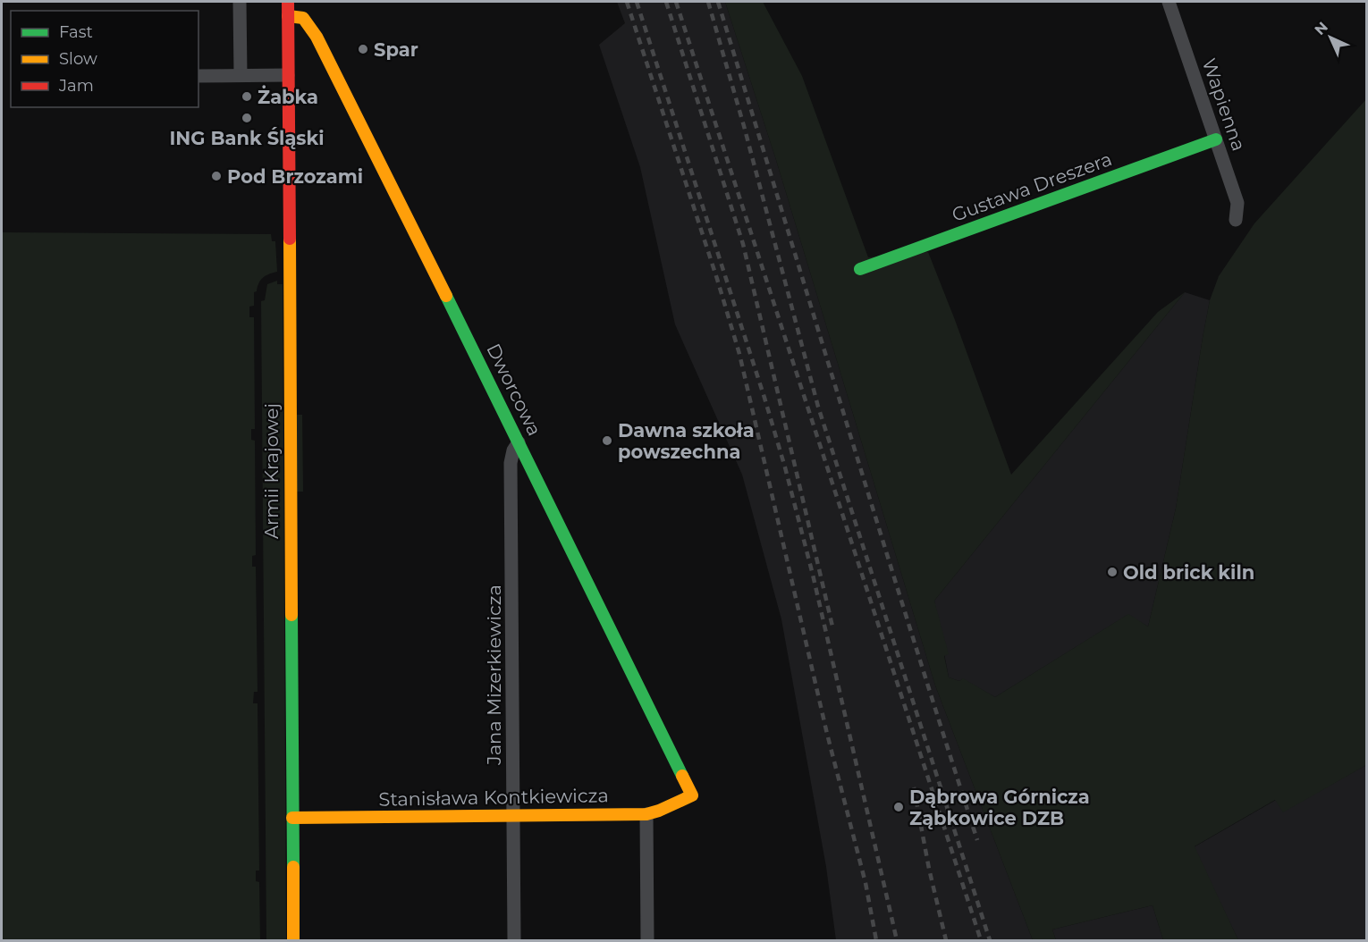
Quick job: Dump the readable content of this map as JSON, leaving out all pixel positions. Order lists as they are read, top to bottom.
{
  "streets": {
    "street": [
      "Wapienna",
      "Gustawa Dreszera",
      "Dworcowa",
      "Armii Krajowej",
      "Jana Mizerkiewicza",
      "Stanisława Kontkiewicza"
    ]
  },
  "crossings": [
    ["Wapienna", "Gustawa Dreszera"],
    ["Dworcowa", "Armii Krajowej"],
    ["Dworcowa", "Jana Mizerkiewicza"],
    ["Dworcowa", "Stanisława Kontkiewicza"],
    ["Armii Krajowej", "Stanisława Kontkiewicza"],
    ["Jana Mizerkiewicza", "Stanisława Kontkiewicza"]
  ],
  "places": [
    "Spar",
    "Żabka",
    "ING Bank Śląski",
    "Pod Brzozami",
    "Dawna szkoła powszechna",
    "Old brick kiln",
    "Dąbrowa Górnicza Ząbkowice DZB"
  ],
  "legend": ["Fast", "Slow", "Jam"],
  "north": "top left"
}
